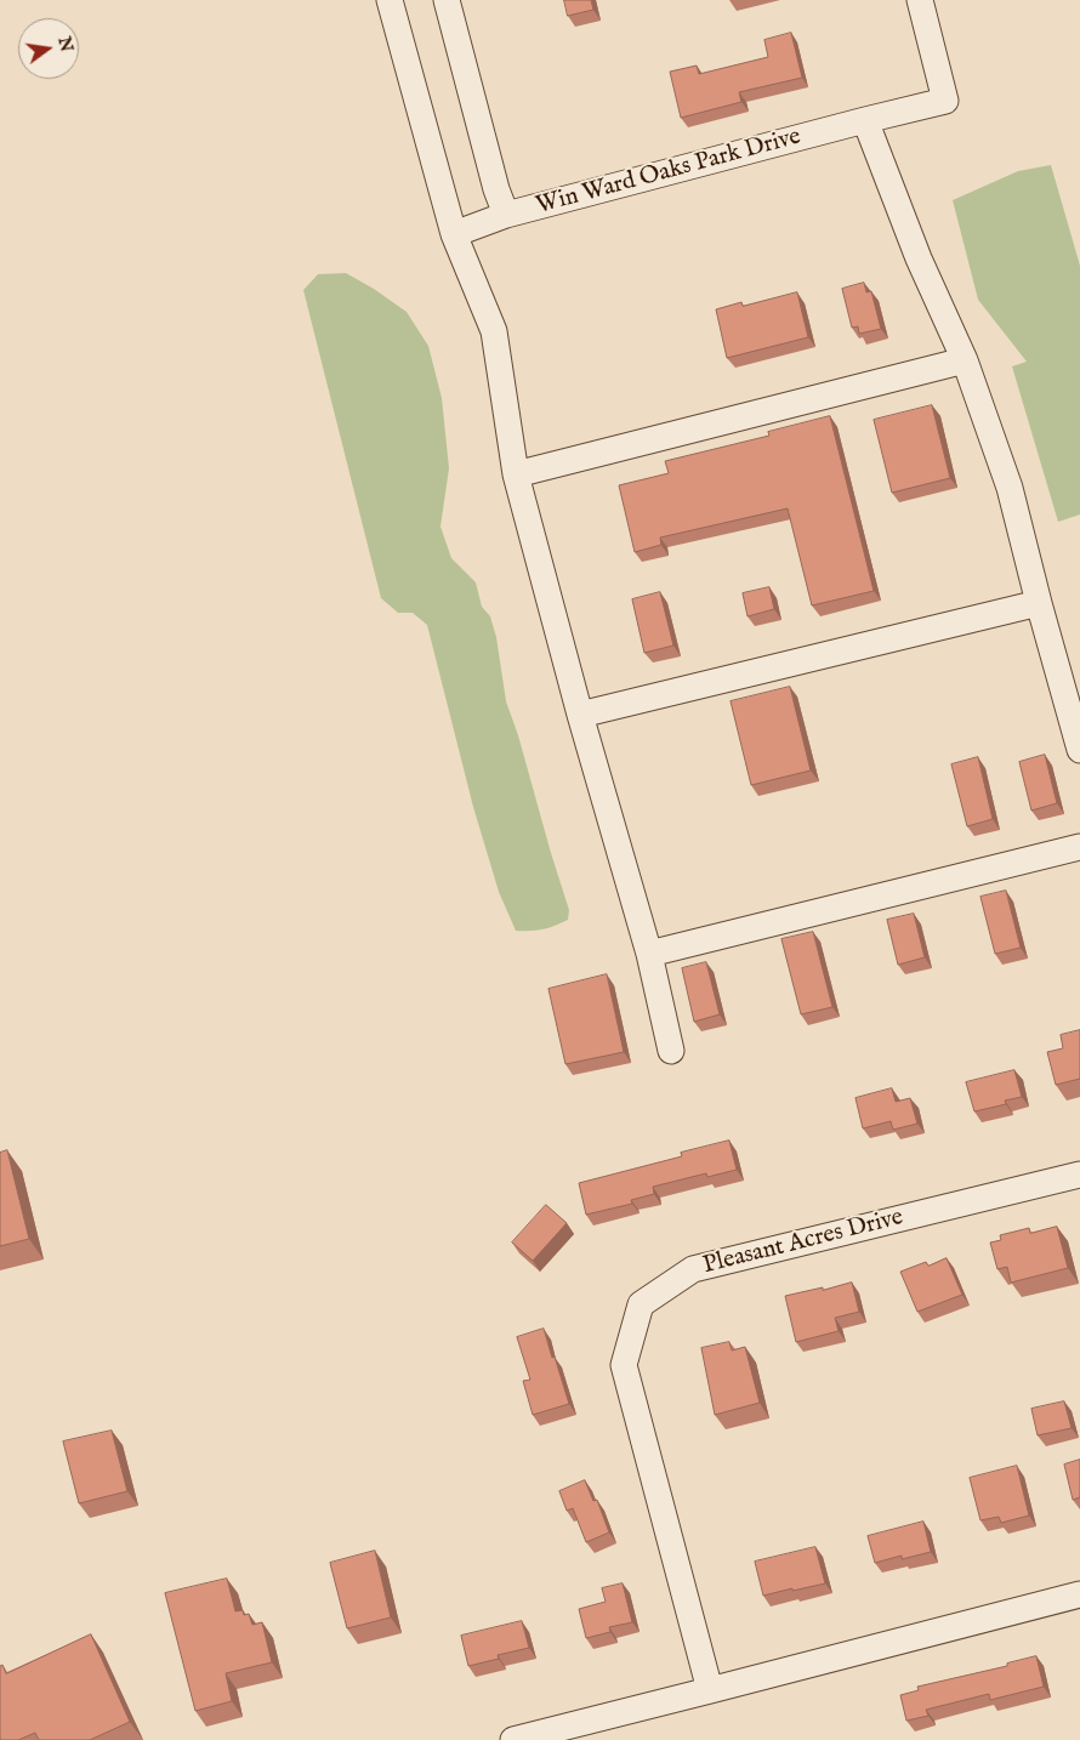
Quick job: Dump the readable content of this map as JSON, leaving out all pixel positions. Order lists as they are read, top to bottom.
{
  "streets": {
    "street": ["Win Ward Oaks Park Drive", "Pleasant Acres Drive"]
  },
  "north": "right"
}
